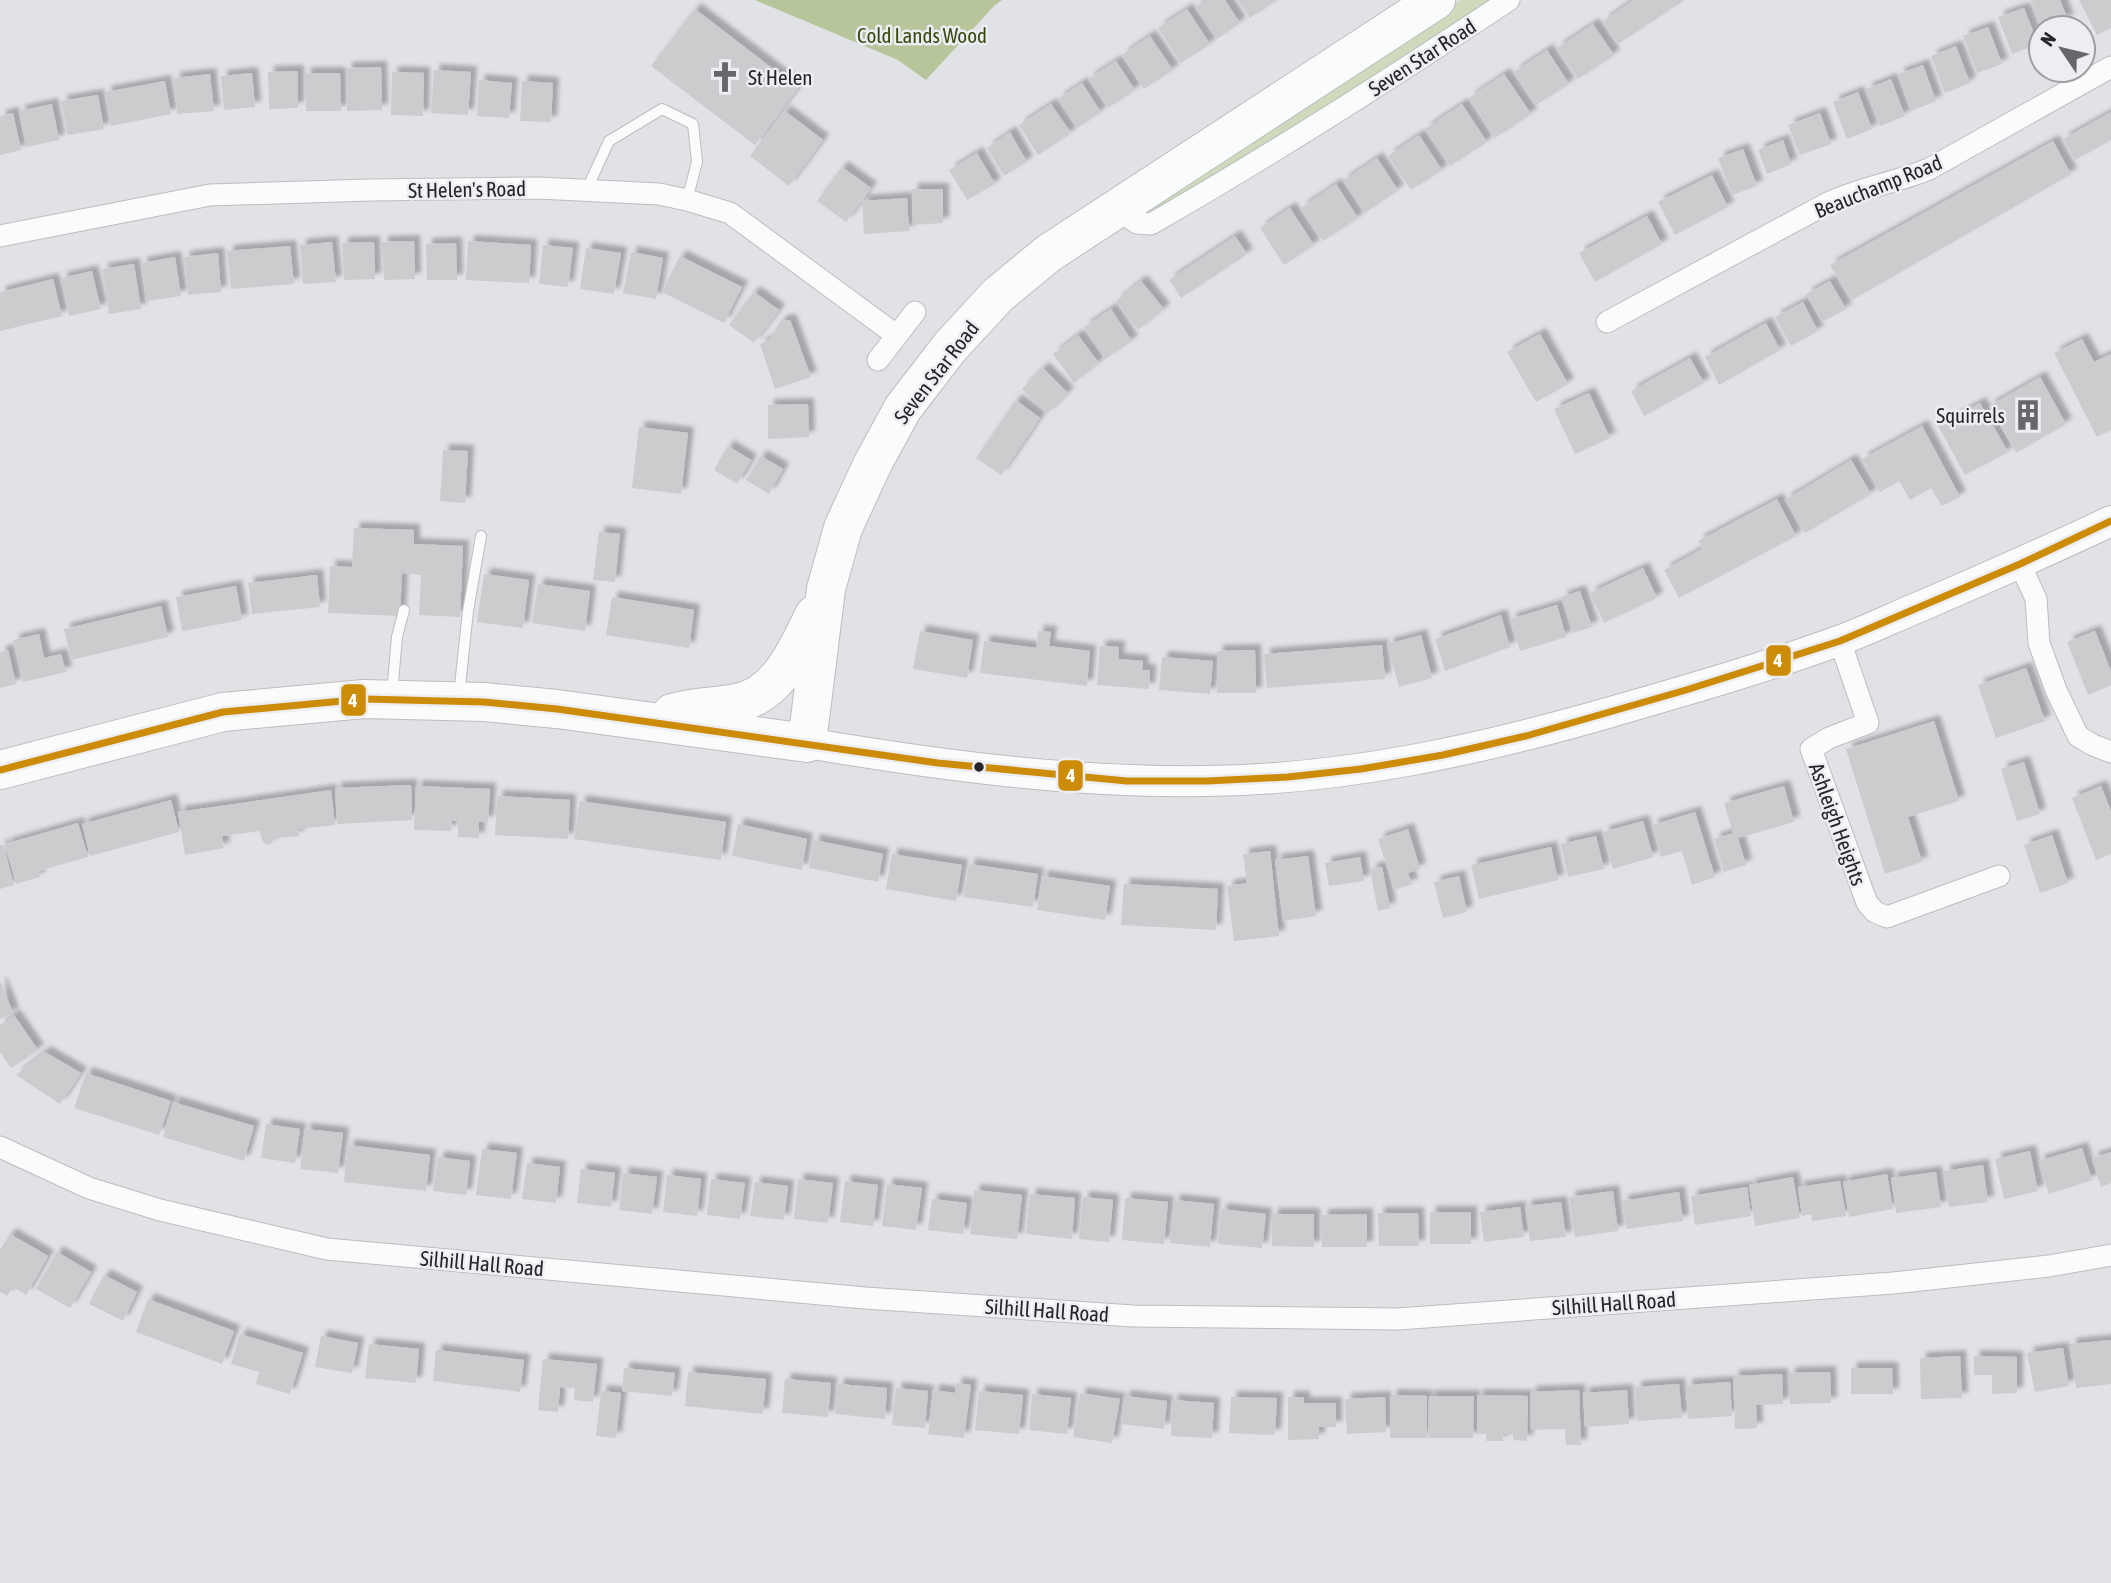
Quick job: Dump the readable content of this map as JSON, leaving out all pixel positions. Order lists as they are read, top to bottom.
{
  "streets": {
    "highway": ["Seven Star Road"],
    "street": [
      "Beauchamp Road",
      "St Helen's Road",
      "Ashleigh Heights",
      "Silhill Hall Road"
    ]
  },
  "parks": ["Cold Lands Wood"],
  "places": {
    "church": ["St Helen"],
    "building": ["Squirrels"]
  },
  "lines": ["transit line 4"],
  "north": "top left"
}
